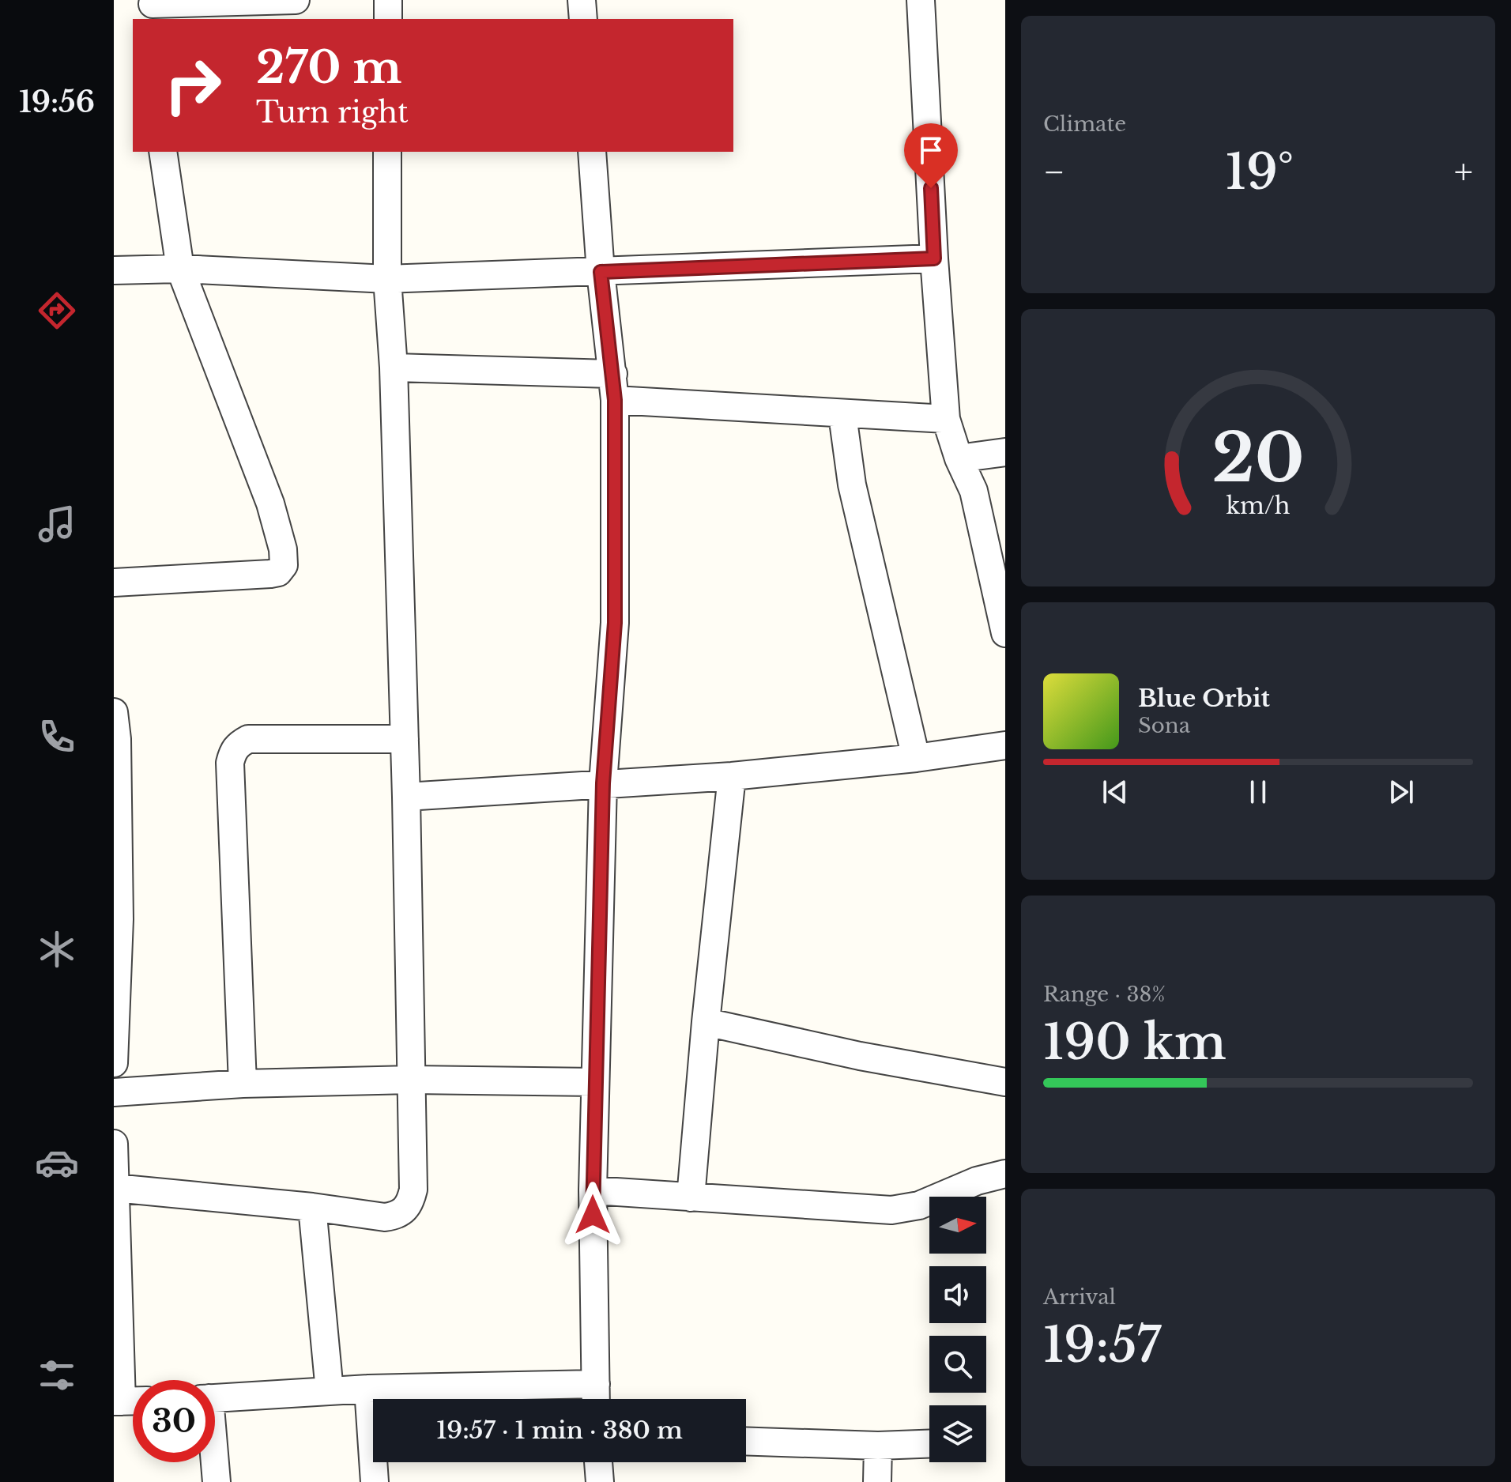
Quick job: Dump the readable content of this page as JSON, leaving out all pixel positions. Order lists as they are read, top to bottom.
{
  "north": "right",
  "page": {
    "tabs": "19:56",
    "tile": [
      "Climate",
      ["Range · 38%", "190 km"],
      ["Arrival", "19:57"]
    ],
    "turn": ["270 m", "Turn right"],
    "heat": ["−", "19°", "+"],
    "song": ["Blue Orbit", "Sona"],
    "limit": "30",
    "trip": "19:57 · 1 min · 380 m",
    "gauge": ["20", "km/h"]
  }
}
